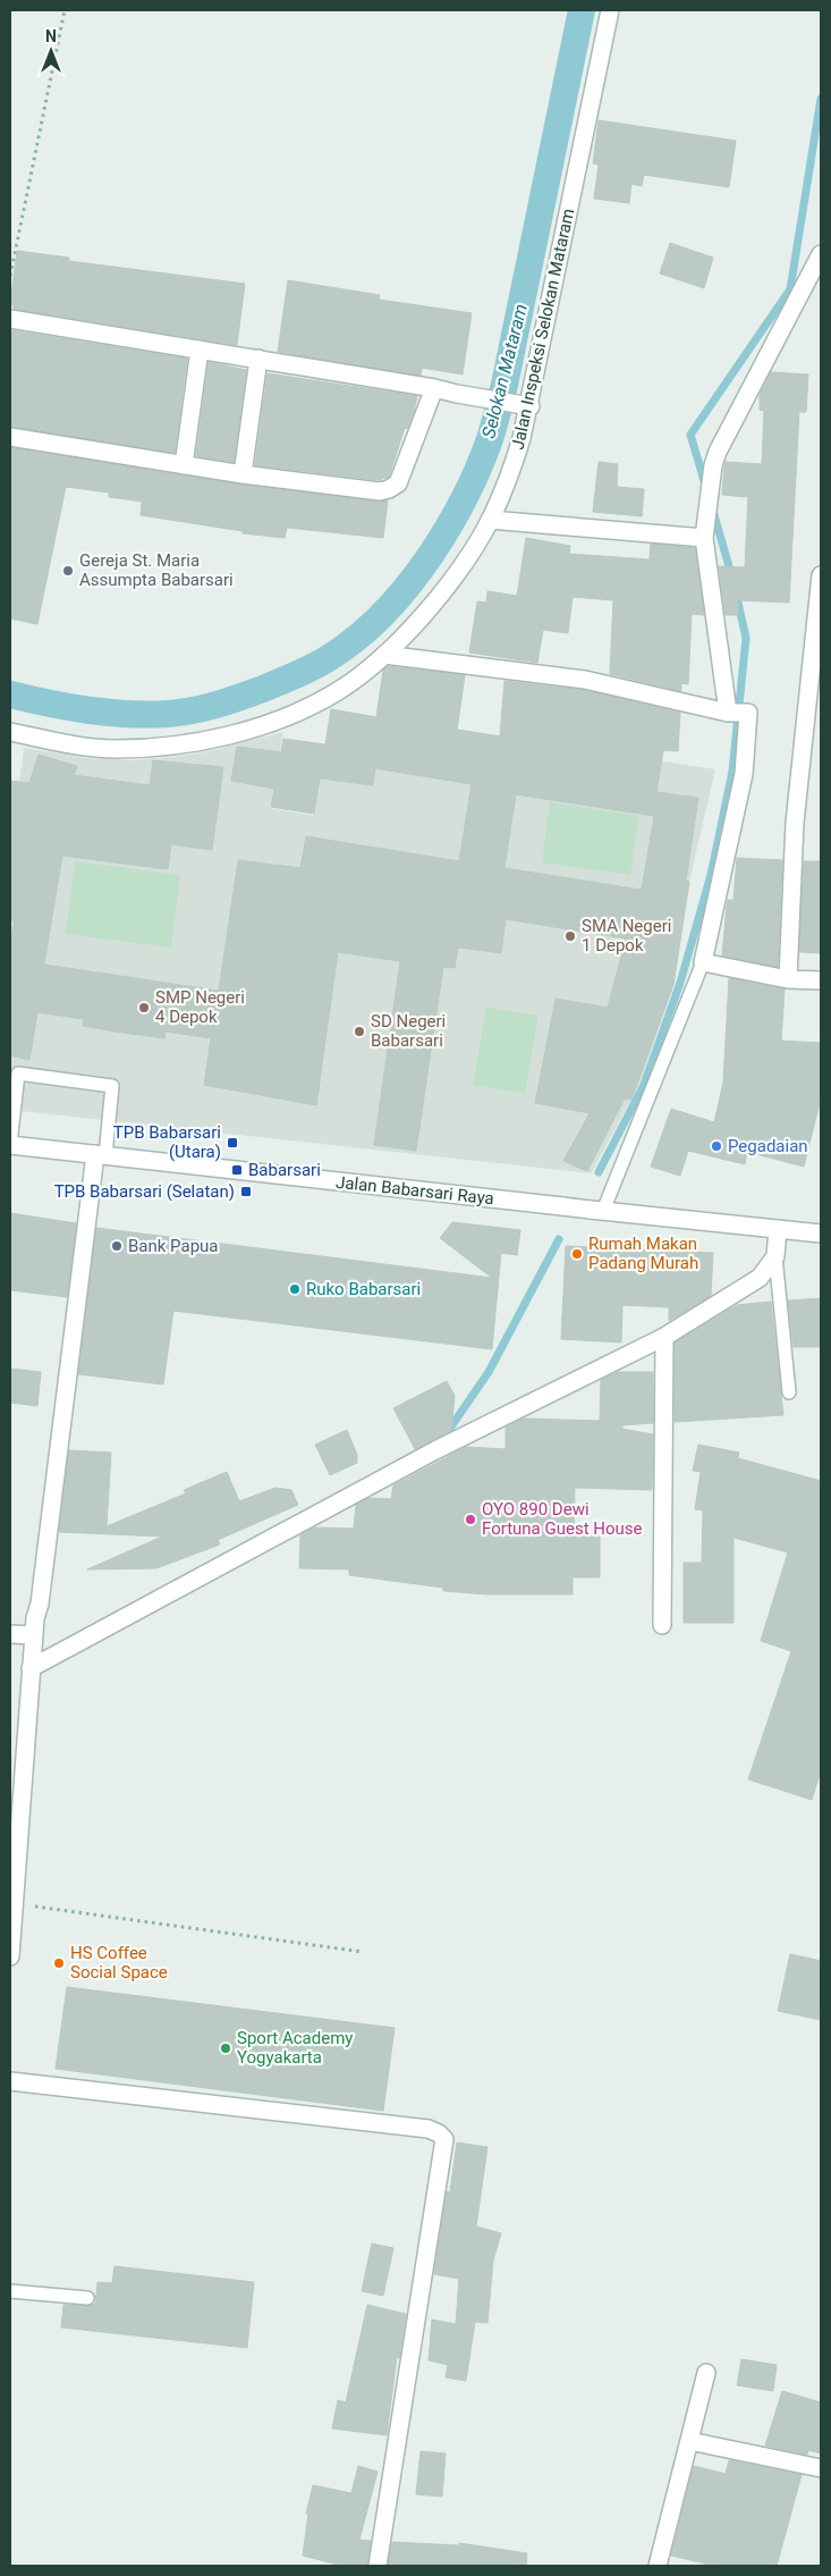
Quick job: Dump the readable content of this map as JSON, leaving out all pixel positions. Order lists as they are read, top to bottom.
{
  "streets": {
    "street": ["Jalan Inspeksi Selokan Mataram", "Jalan Babarsari Raya"]
  },
  "water": ["Selokan Mataram"],
  "places": {
    "other": [
      "Gereja St. Maria Assumpta Babarsari",
      "SMA Negeri 1 Depok",
      "SMP Negeri 4 Depok",
      "SD Negeri Babarsari",
      "Pegadaian",
      "Bank Papua",
      "Rumah Makan Padang Murah",
      "Ruko Babarsari",
      "OYO 890 Dewi Fortuna Guest House",
      "HS Coffee Social Space",
      "Sport Academy Yogyakarta"
    ],
    "transit": ["TPB Babarsari (Utara)", "Babarsari", "TPB Babarsari (Selatan)"]
  },
  "north": "top"
}
